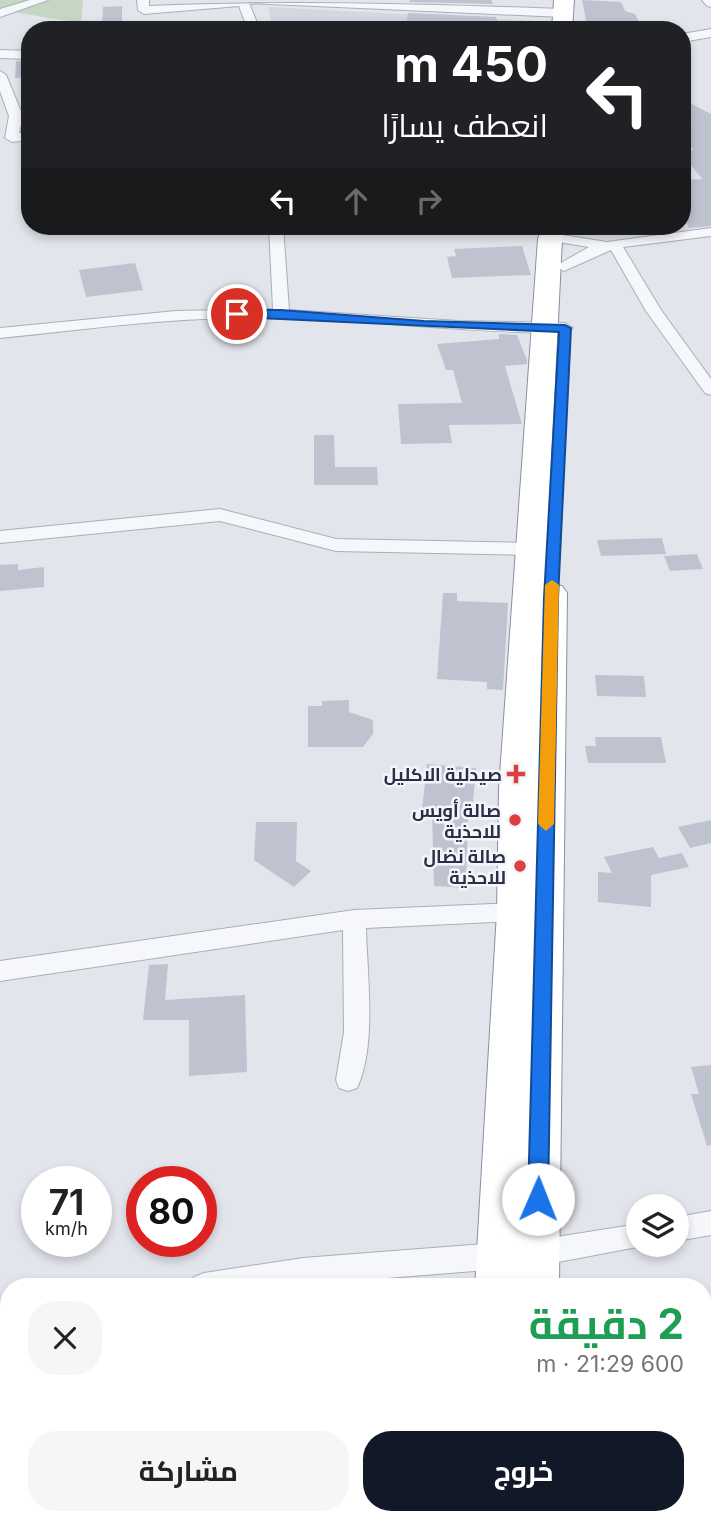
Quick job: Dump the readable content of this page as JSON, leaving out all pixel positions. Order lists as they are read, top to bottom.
{
  "places": {
    "health": ["صيدلية الاكليل"],
    "other": ["صالة أويس للاحذية", "صالة نضال للاحذية"]
  },
  "page": {
    "turn": ["450 m", "انعطف يسارًا"],
    "speed": "71 km/h",
    "limit": "80",
    "heading": ["2 دقيقة", "600 m · 21:29"],
    "buttons": ["خروج", "مشاركة"]
  }
}
